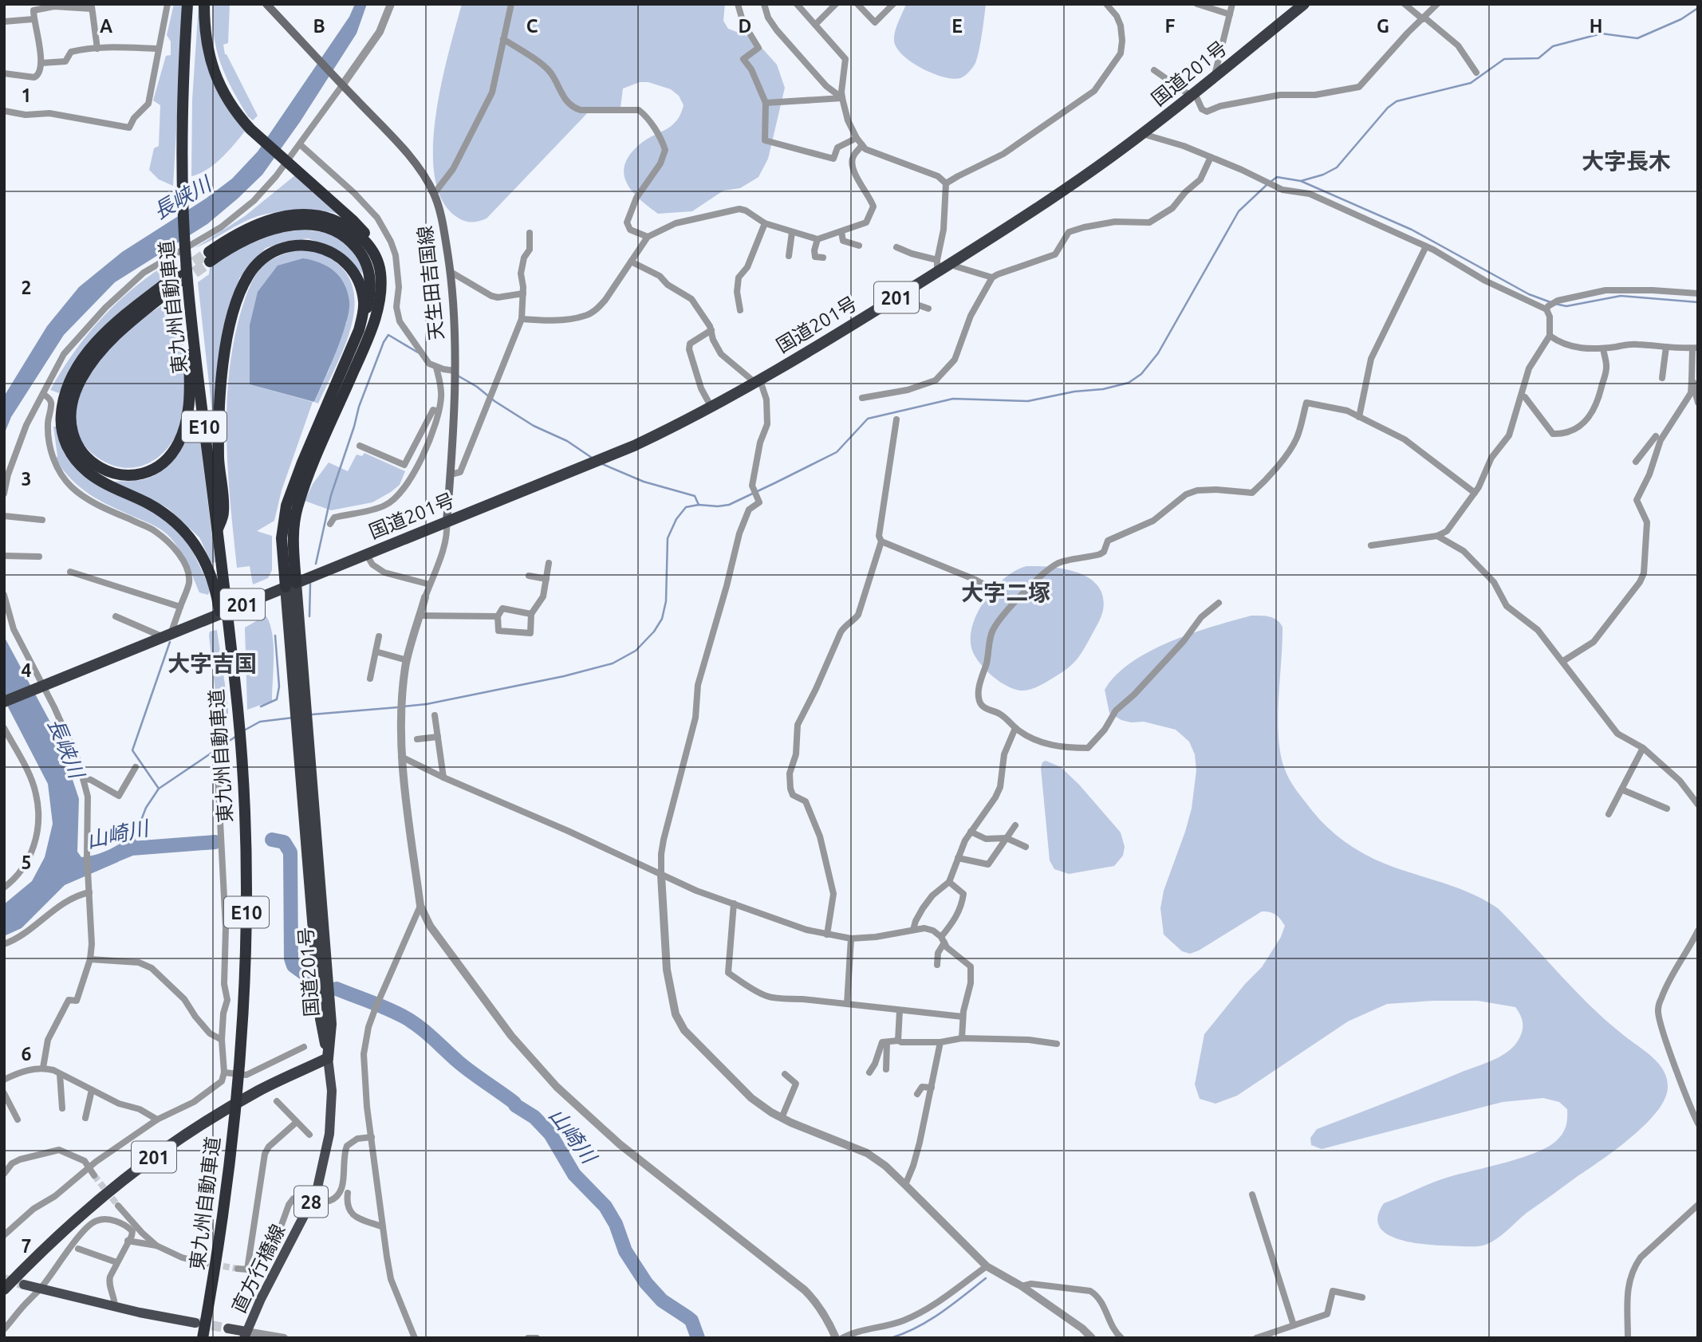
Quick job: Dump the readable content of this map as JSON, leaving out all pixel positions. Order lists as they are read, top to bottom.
{
  "streets": {
    "highway": [
      "国道201号",
      "201",
      "東九州自動車道",
      "E10"
    ],
    "main road": ["天生田吉国線", "28", "直方行橋線"]
  },
  "crossings": [
    ["国道201号", "天生田吉国線"],
    ["国道201号", "201"],
    ["国道201号", "直方行橋線"],
    ["201", "直方行橋線"]
  ],
  "districts": ["大字長木", "大字二塚", "大字吉国"],
  "water": ["長峡川", "山崎川"],
  "grid": {
    "columns": [
      "A",
      "B",
      "C",
      "D",
      "E",
      "F",
      "G",
      "H"
    ],
    "rows": [
      "1",
      "2",
      "3",
      "4",
      "5",
      "6",
      "7"
    ]
  }
}
